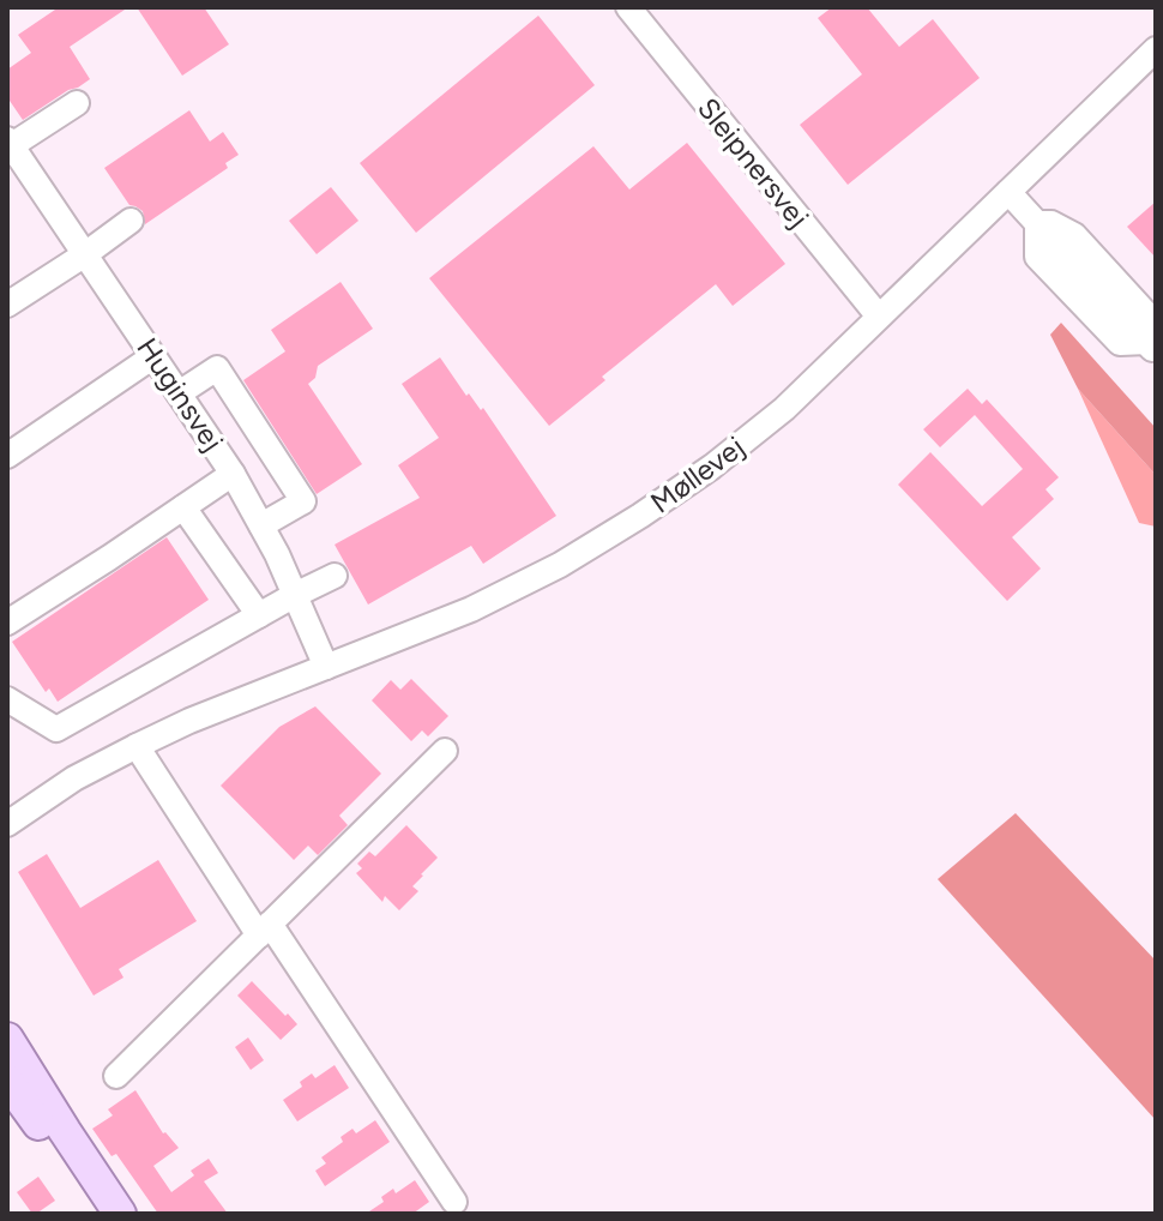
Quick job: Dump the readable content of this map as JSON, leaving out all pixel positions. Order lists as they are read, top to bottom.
{
  "streets": {
    "street": ["Sleipnersvej", "Huginsvej", "Møllevej"]
  },
  "crossings": [
    ["Sleipnersvej", "Møllevej"],
    ["Huginsvej", "Møllevej"]
  ]
}
